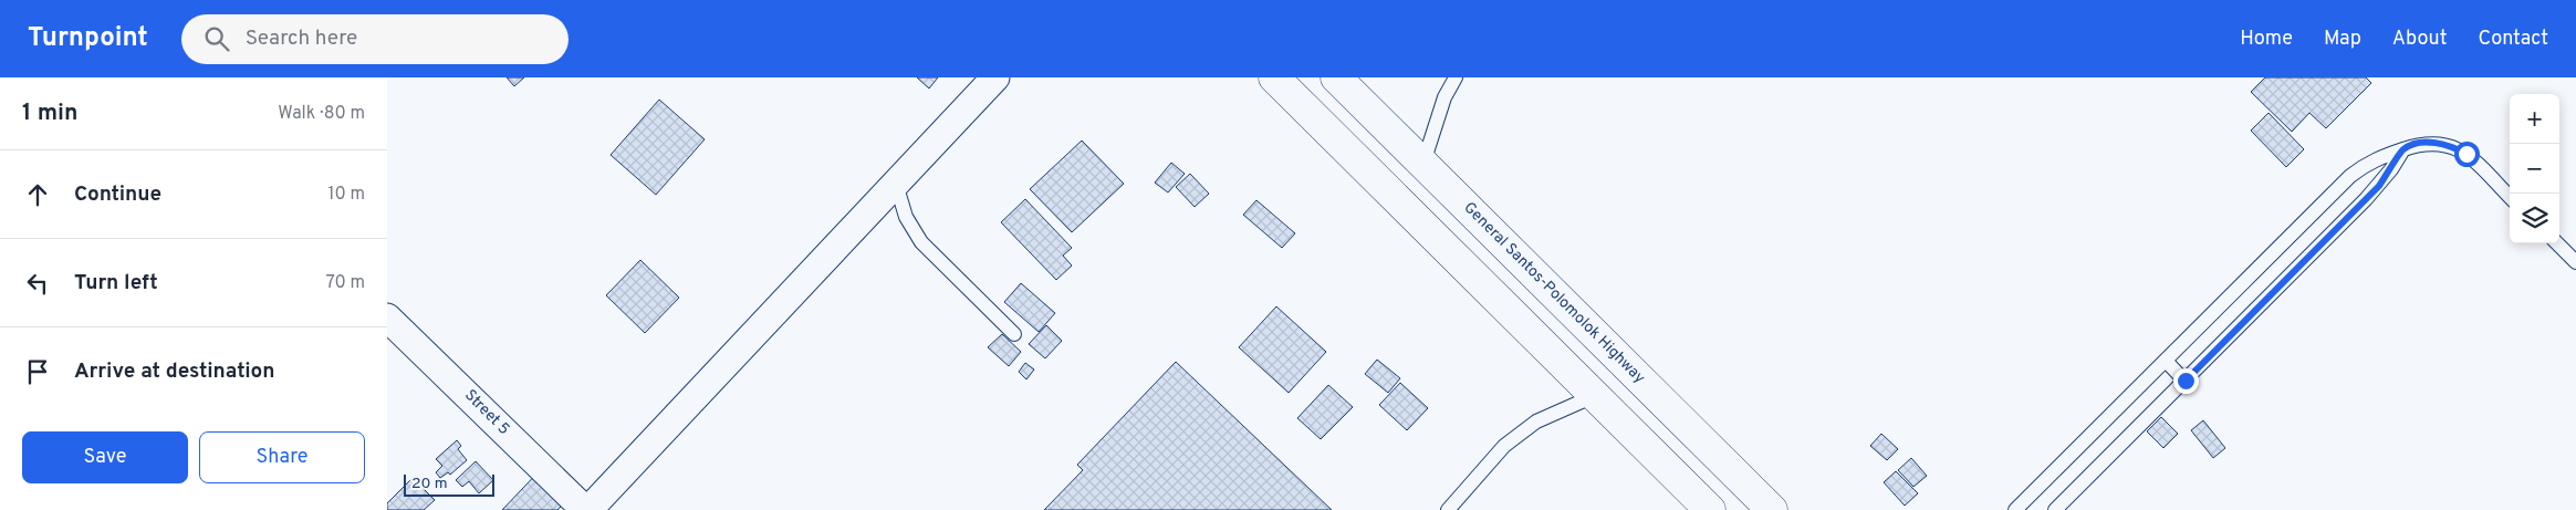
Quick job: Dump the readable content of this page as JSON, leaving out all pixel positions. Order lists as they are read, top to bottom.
{
  "streets": {
    "highway": ["General Santos-Polomolok Highway"],
    "street": ["Street 5"]
  },
  "scale_bar": "20 m",
  "page": {
    "header": "Turnpoint",
    "search": "Search here",
    "nav": [
      "Home",
      "Map",
      "About",
      "Contact"
    ],
    "heading": ["1 min", "Walk · 80 m"],
    "map_buttons": ["+", "−"],
    "list": [
      ["Continue", "10 m"],
      ["Turn left", "70 m"],
      "Arrive at destination"
    ],
    "buttons": ["Save", "Share"],
    "scale": "20 m"
  }
}
